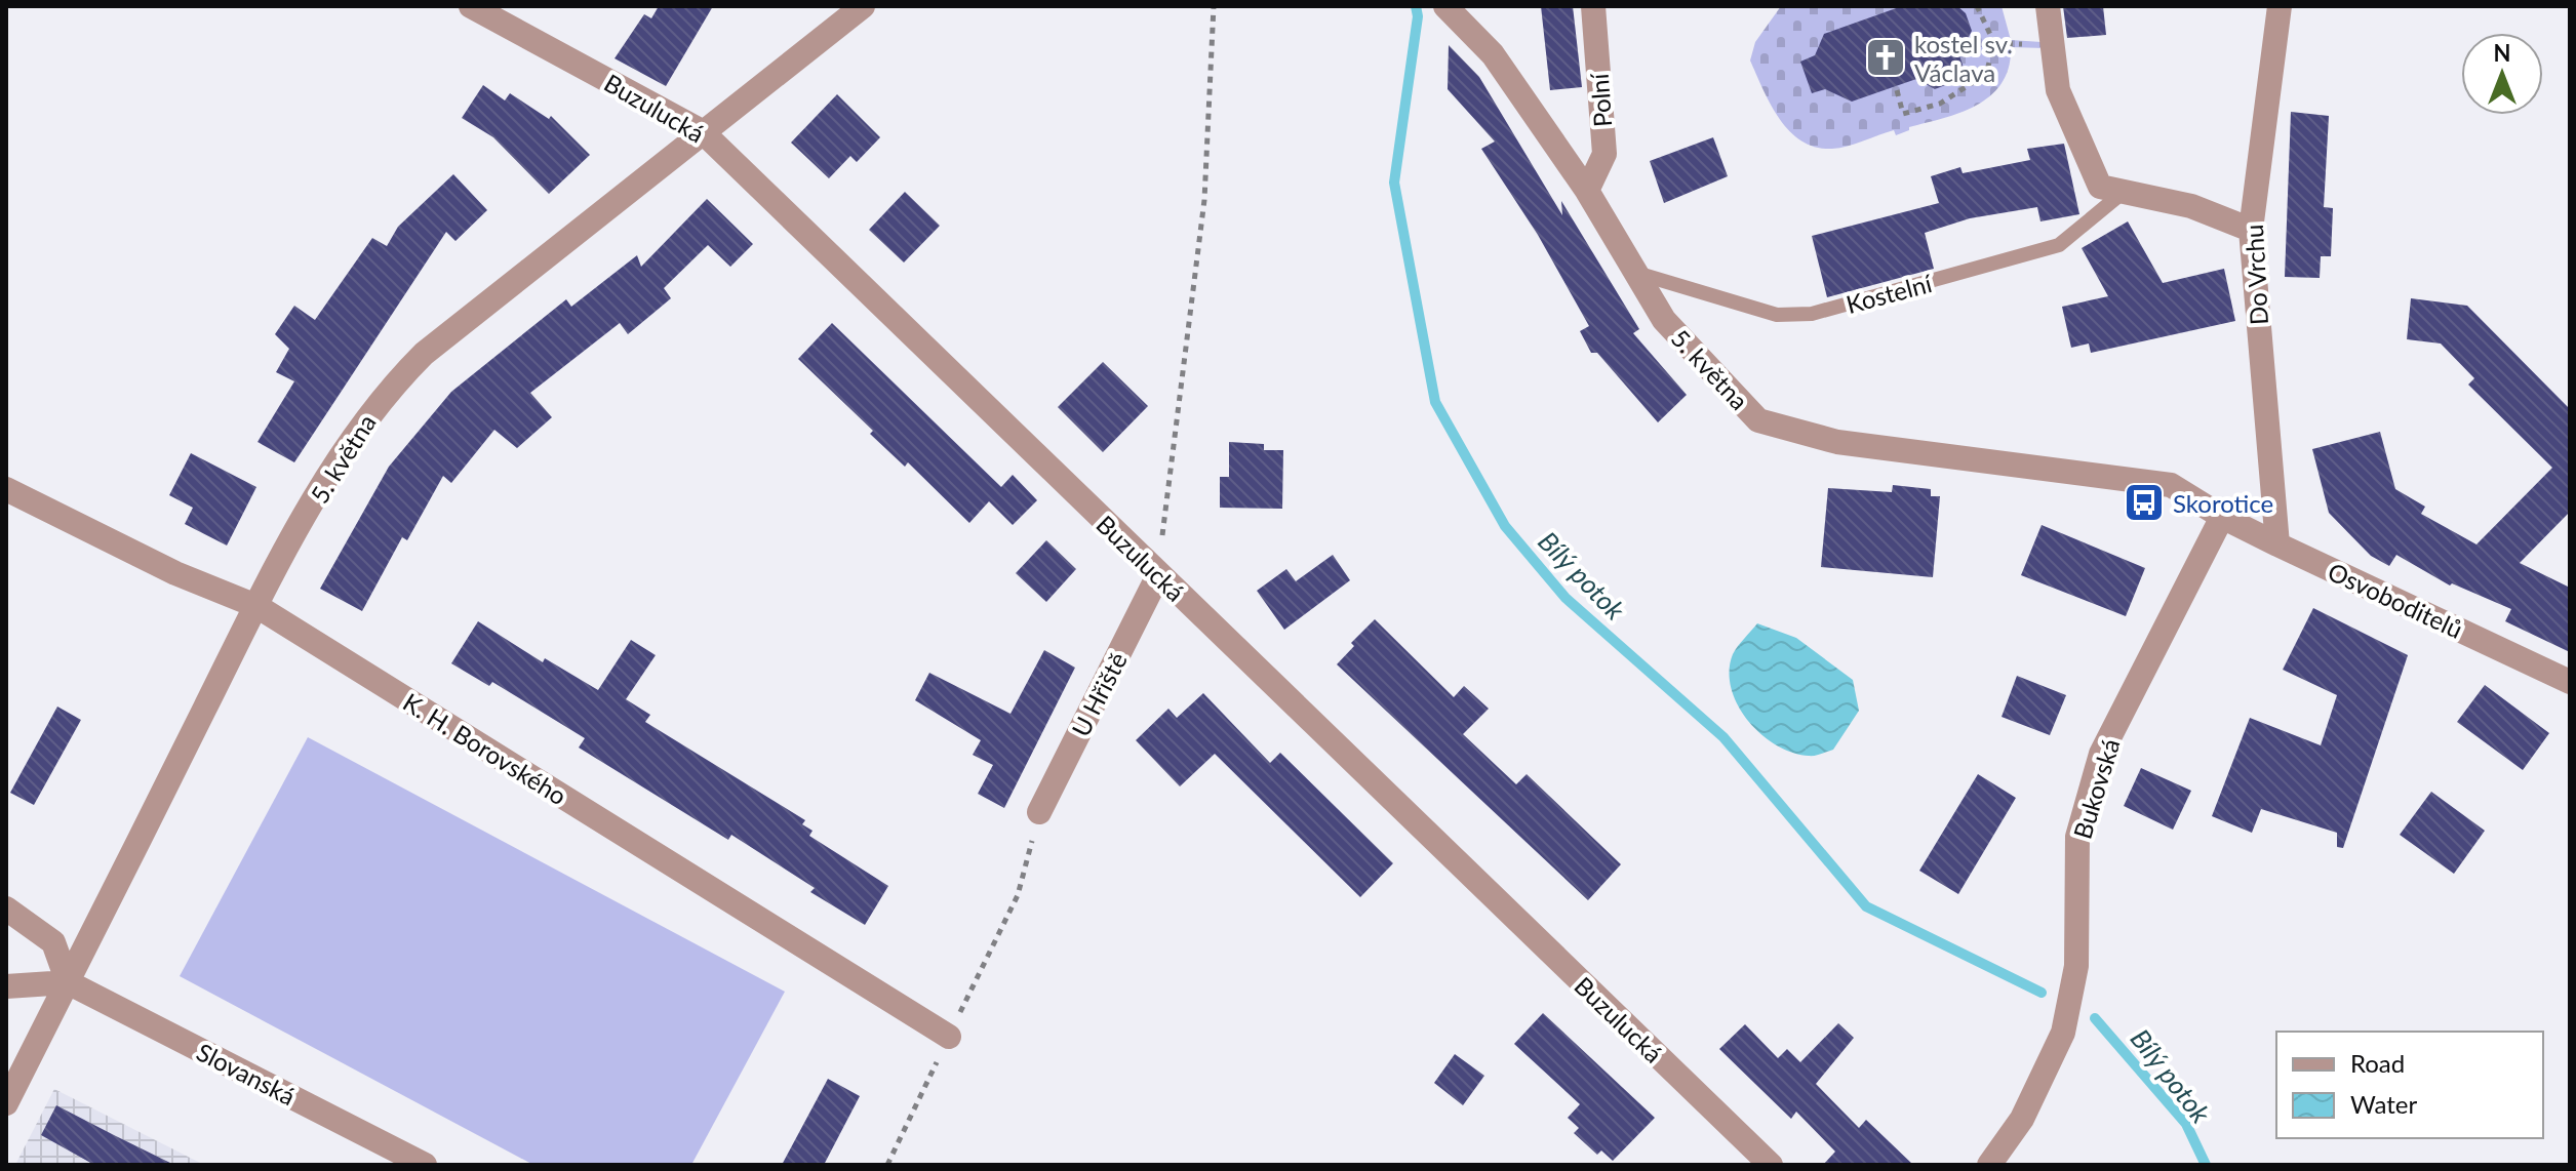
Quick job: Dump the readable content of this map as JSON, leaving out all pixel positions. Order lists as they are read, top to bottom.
{
  "streets": {
    "street": [
      "Polní",
      "Buzulucká",
      "Do Vrchu",
      "5. května",
      "Osvoboditelů",
      "U Hřiště",
      "K. H. Borovského",
      "Bukovská",
      "Slovanská"
    ],
    "lane": ["Kostelní"]
  },
  "crossings": [
    ["Polní", "5. května"],
    ["Buzulucká", "5. května"],
    ["Buzulucká", "U Hřiště"],
    ["Do Vrchu", "Osvoboditelů"],
    ["Kostelní", "5. května"],
    ["5. května", "Osvoboditelů"],
    ["5. května", "K. H. Borovského"],
    ["5. května", "Bukovská"],
    ["5. května", "Slovanská"],
    ["Osvoboditelů", "Bukovská"]
  ],
  "water": ["Bílý potok"],
  "places": {
    "church": ["kostel sv. Václava"],
    "bus stop": ["Skorotice"]
  },
  "legend": ["Road", "Water"],
  "north": "top"
}
